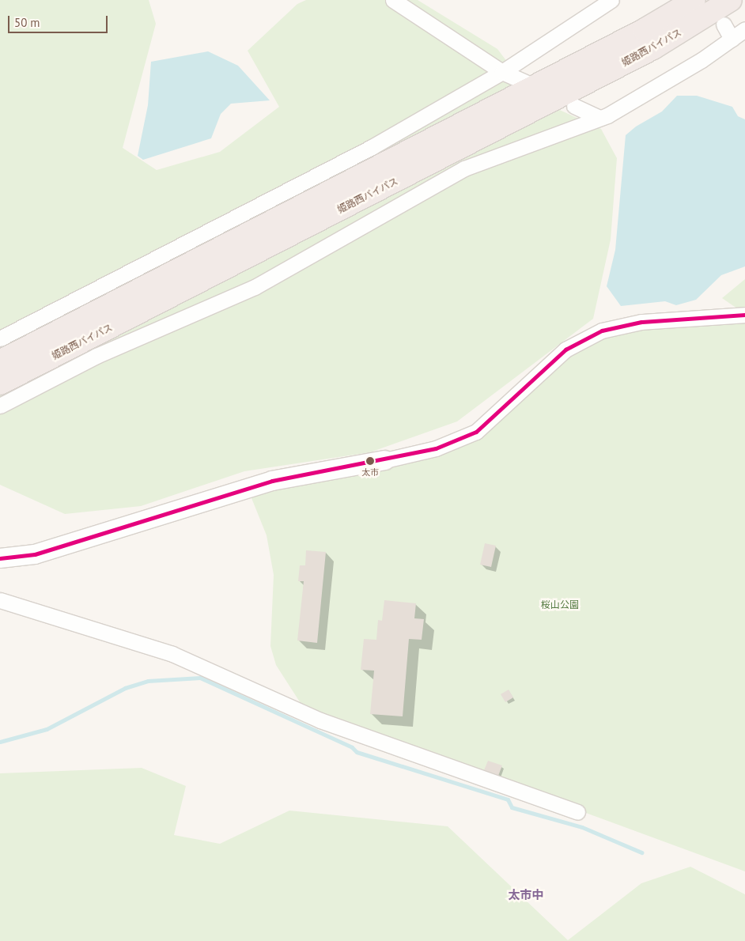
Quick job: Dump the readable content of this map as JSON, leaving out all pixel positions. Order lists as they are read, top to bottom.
{
  "streets": {
    "highway": ["姫路西バイパス"]
  },
  "districts": ["太市中"],
  "parks": ["桜山公園"],
  "places": ["太市"],
  "scale_bar": "50 m"
}
